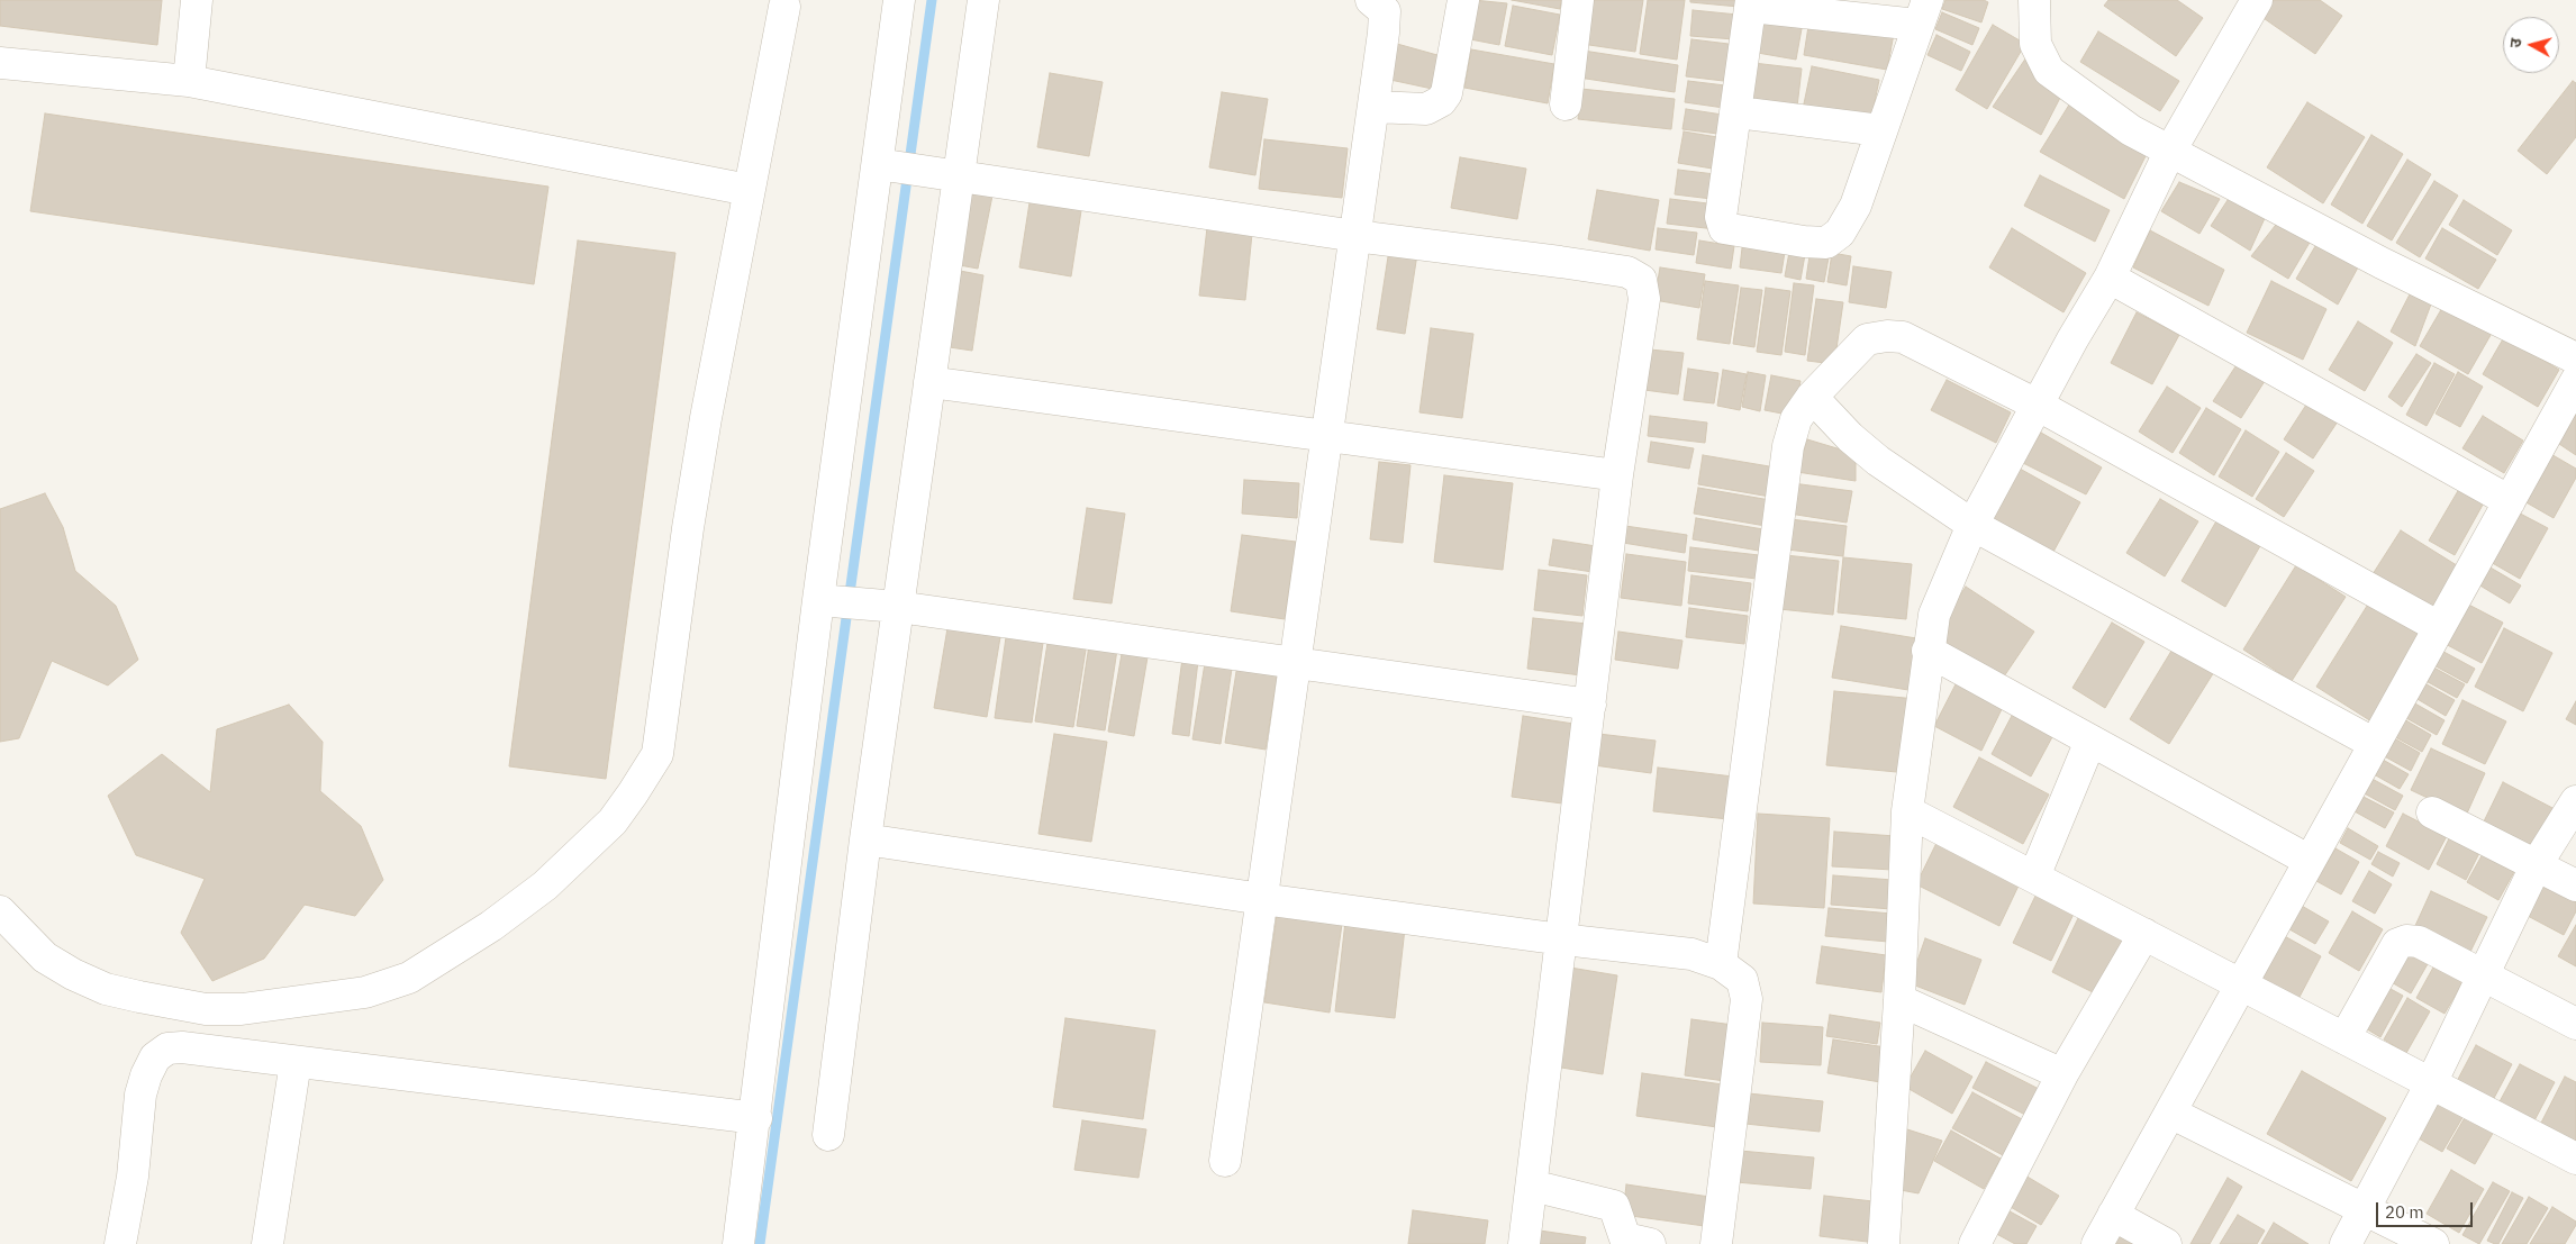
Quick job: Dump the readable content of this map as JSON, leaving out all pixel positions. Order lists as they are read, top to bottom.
{
  "scale_bar": "20 m",
  "north": "left"
}
